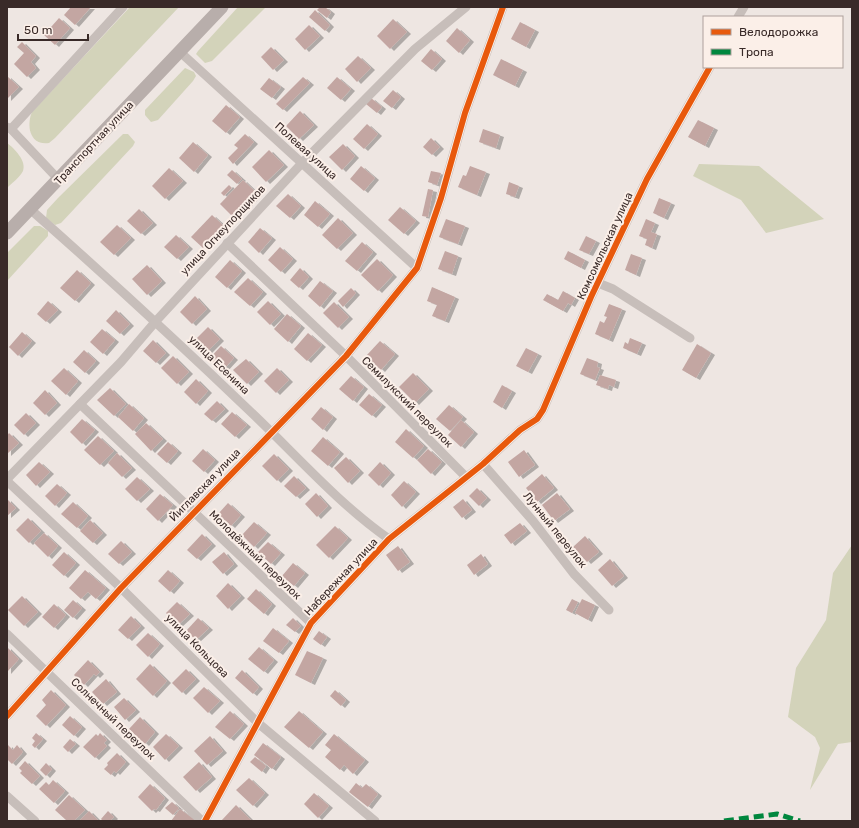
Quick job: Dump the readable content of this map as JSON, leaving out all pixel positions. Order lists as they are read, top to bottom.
{
  "streets": {
    "main road": ["Транспортная улица"],
    "street": [
      "Полевая улица",
      "улица Огнеупорщиков",
      "Комсомольская улица",
      "улица Есенина",
      "Семилукский переулок",
      "Йиглавская улица",
      "Лунный переулок",
      "Молодёжный переулок",
      "Набережная улица",
      "улица Кольцова",
      "Солнечный переулок"
    ]
  },
  "crossings": [
    ["Транспортная улица", "Полевая улица"],
    ["Транспортная улица", "улица Есенина"],
    ["Полевая улица", "улица Огнеупорщиков"],
    ["Полевая улица", "Йиглавская улица"],
    ["улица Огнеупорщиков", "улица Есенина"],
    ["улица Огнеупорщиков", "Семилукский переулок"],
    ["улица Огнеупорщиков", "Молодёжный переулок"],
    ["улица Огнеупорщиков", "улица Кольцова"],
    ["Комсомольская улица", "Набережная улица"],
    ["улица Есенина", "Йиглавская улица"],
    ["улица Есенина", "Набережная улица"],
    ["Семилукский переулок", "Йиглавская улица"],
    ["Семилукский переулок", "Набережная улица"],
    ["Йиглавская улица", "Молодёжный переулок"],
    ["Йиглавская улица", "улица Кольцова"],
    ["Йиглавская улица", "Солнечный переулок"],
    ["Лунный переулок", "Набережная улица"],
    ["Молодёжный переулок", "Набережная улица"],
    ["Набережная улица", "улица Кольцова"]
  ],
  "legend": ["Велодорожка", "Тропа"],
  "scale_bar": "50 m"
}
